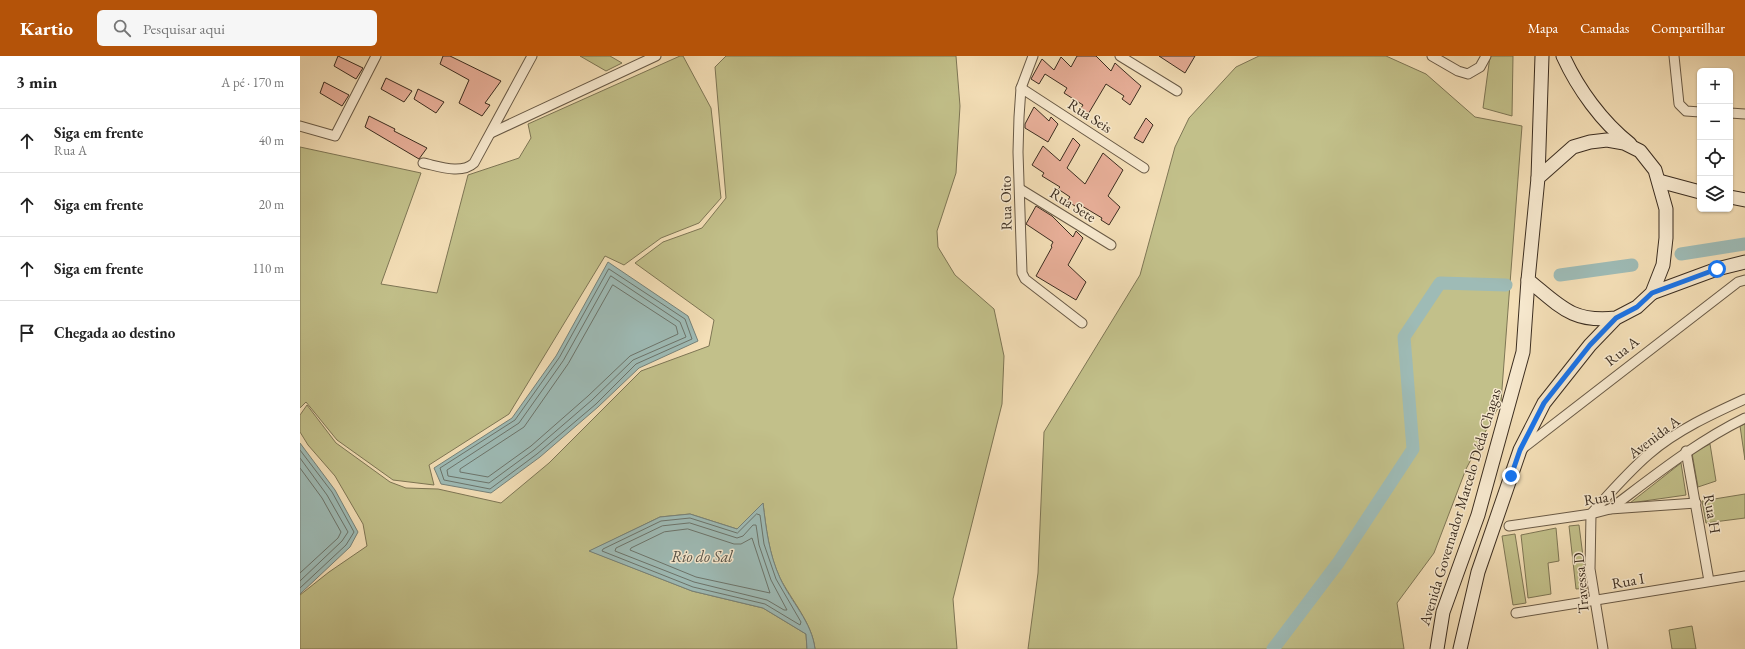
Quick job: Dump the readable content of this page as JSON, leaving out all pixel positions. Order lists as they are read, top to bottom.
{
  "streets": {
    "main road": ["Avenida Governador Marcelo Déda Chagas"],
    "street": [
      "Rua Seis",
      "Rua Oito",
      "Rua Sete",
      "Rua A",
      "Avenida A",
      "Rua J",
      "Rua H",
      "Rua I",
      "Travessa D"
    ]
  },
  "crossings": [
    ["Rua Seis", "Rua Oito"],
    ["Rua Oito", "Rua Sete"],
    ["Avenida A", "Rua J"],
    ["Avenida A", "Rua H"],
    ["Avenida A", "Travessa D"],
    ["Rua J", "Rua H"],
    ["Rua J", "Travessa D"],
    ["Rua H", "Rua I"],
    ["Rua I", "Travessa D"]
  ],
  "water": ["Rio do Sal"],
  "page": {
    "header": "Kartio",
    "search": "Pesquisar aqui",
    "nav": ["Mapa", "Camadas", "Compartilhar"],
    "heading": ["3 min", "A pé · 170 m"],
    "map_buttons": ["+", "−"],
    "list": [
      ["Siga em frente", "Rua A", "40 m"],
      ["Siga em frente", "20 m"],
      ["Siga em frente", "110 m"],
      "Chegada ao destino"
    ]
  }
}
